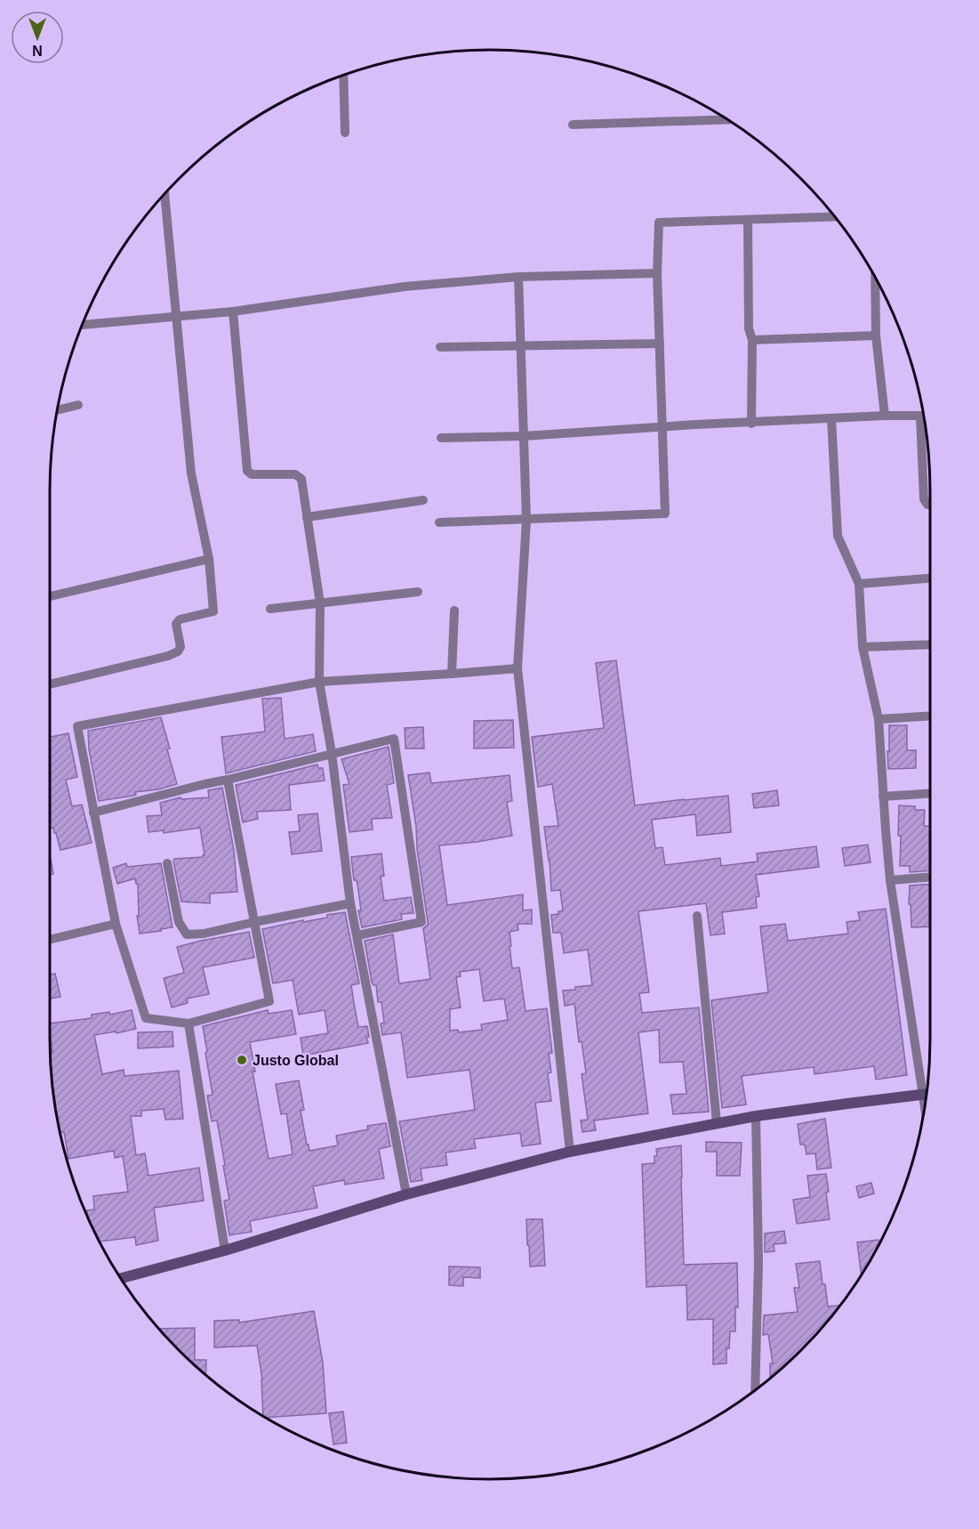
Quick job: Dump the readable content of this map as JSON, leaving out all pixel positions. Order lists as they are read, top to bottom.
{
  "places": ["Justo Global"],
  "north": "bottom"
}
